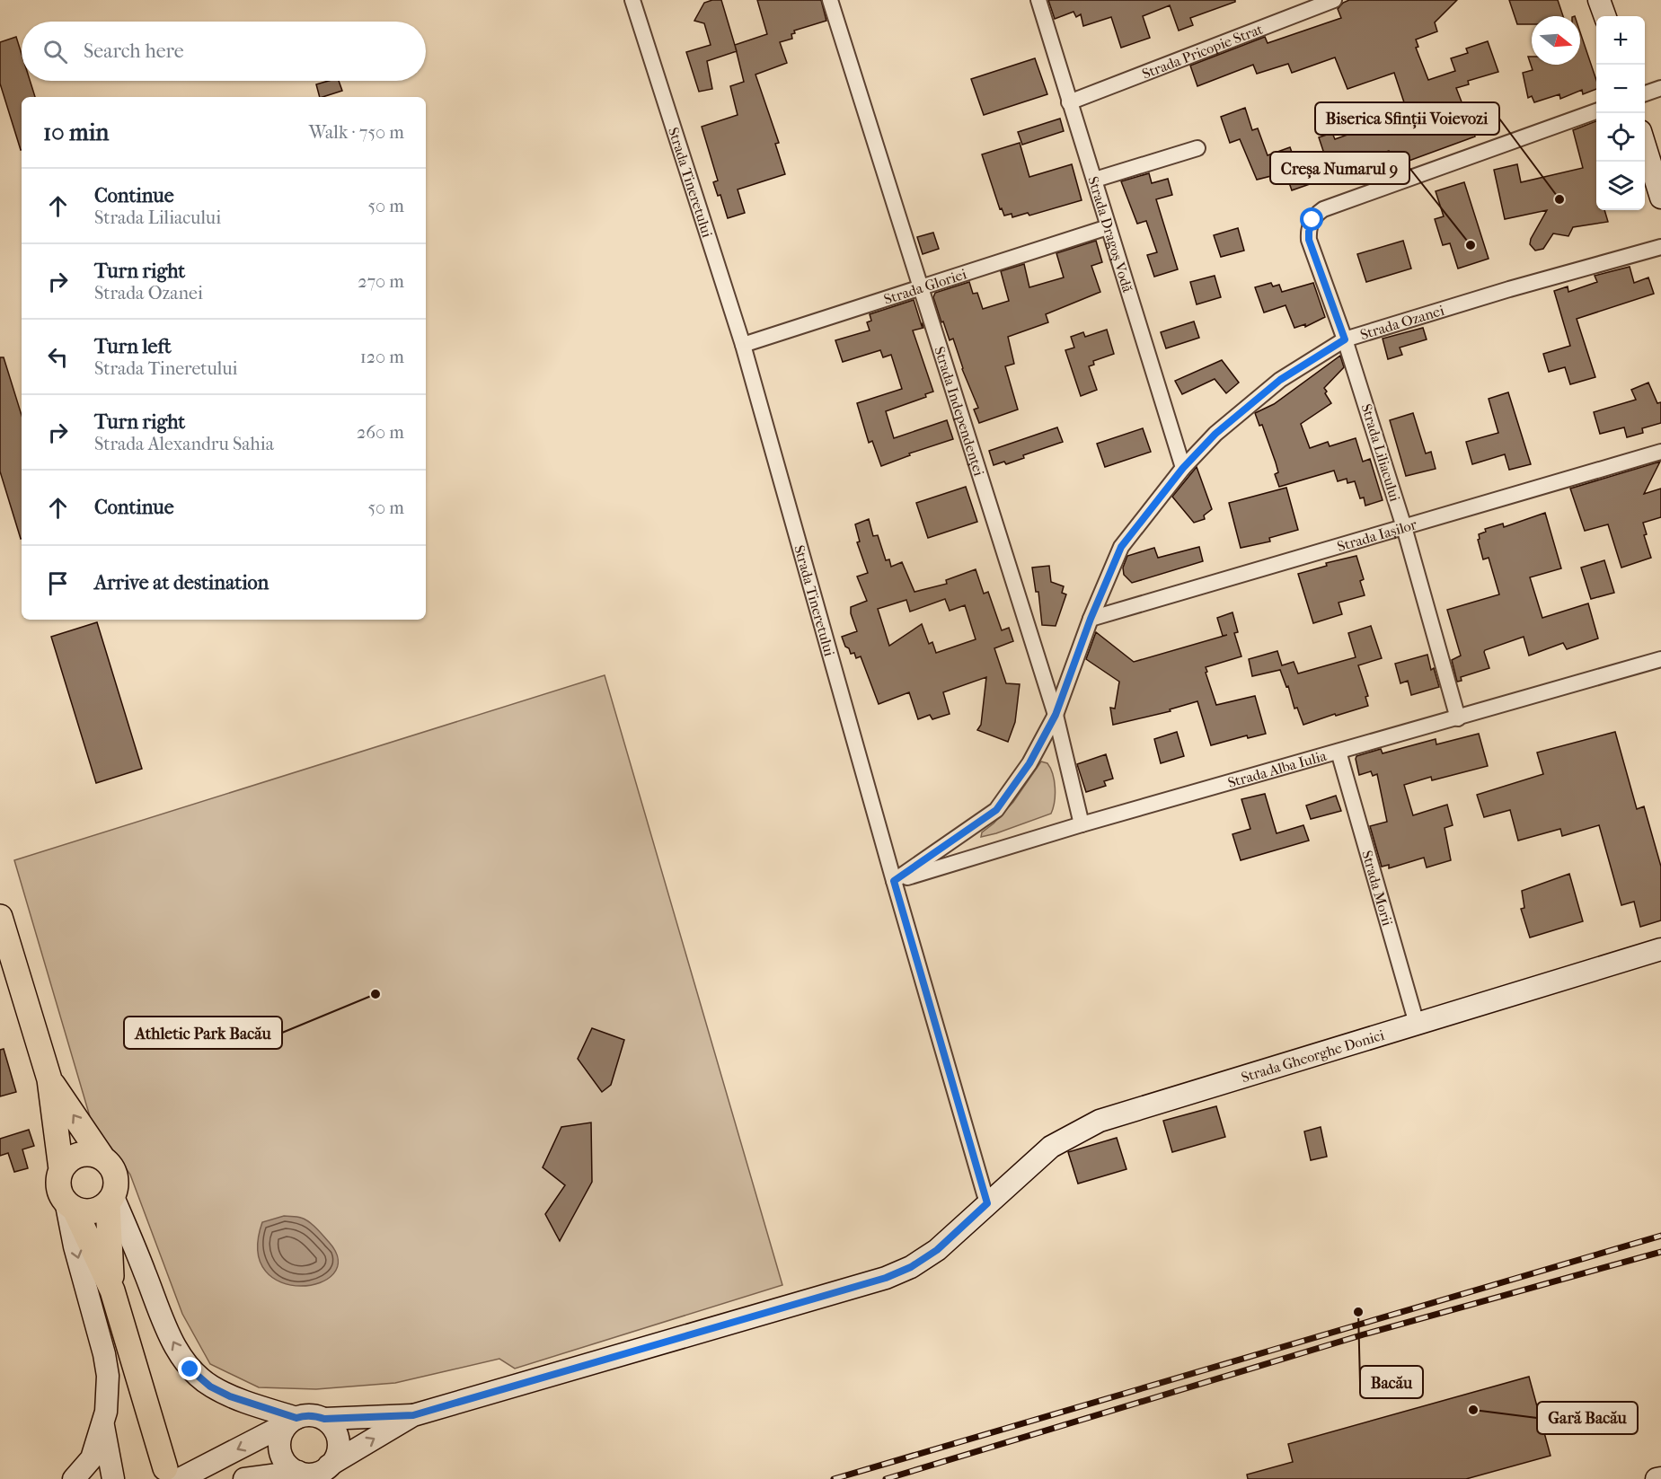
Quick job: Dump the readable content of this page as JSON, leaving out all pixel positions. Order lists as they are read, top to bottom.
{
  "streets": {
    "street": [
      "Strada Pricopie Strat",
      "Strada Tineretului",
      "Strada Dragoș Vodă",
      "Strada Gloriei",
      "Strada Ozanei",
      "Strada Independenței",
      "Strada Liliacului",
      "Strada Iașilor",
      "Strada Alba Iulia",
      "Strada Morii",
      "Strada Gheorghe Donici"
    ]
  },
  "crossings": [
    ["Strada Pricopie Strat", "Strada Dragoș Vodă"],
    ["Strada Tineretului", "Strada Gloriei"],
    ["Strada Tineretului", "Strada Ozanei"],
    ["Strada Tineretului", "Strada Alba Iulia"],
    ["Strada Tineretului", "Strada Gheorghe Donici"],
    ["Strada Dragoș Vodă", "Strada Gloriei"],
    ["Strada Dragoș Vodă", "Strada Ozanei"],
    ["Strada Gloriei", "Strada Independenței"],
    ["Strada Ozanei", "Strada Independenței"],
    ["Strada Ozanei", "Strada Liliacului"],
    ["Strada Ozanei", "Strada Iașilor"],
    ["Strada Ozanei", "Strada Alba Iulia"],
    ["Strada Independenței", "Strada Alba Iulia"],
    ["Strada Liliacului", "Strada Iașilor"],
    ["Strada Liliacului", "Strada Alba Iulia"],
    ["Strada Alba Iulia", "Strada Morii"],
    ["Strada Morii", "Strada Gheorghe Donici"]
  ],
  "places": [
    "Biserica Sfinții Voievozi",
    "Creșa Numarul 9",
    "Athletic Park Bacău",
    "Bacău",
    "Gară Bacău"
  ],
  "north": "right",
  "page": {
    "map_buttons": ["+", "−"],
    "search": "Search here",
    "heading": ["10 min", "Walk · 750 m"],
    "list": [
      ["Continue", "Strada Liliacului", "50 m"],
      ["Turn right", "Strada Ozanei", "270 m"],
      ["Turn left", "Strada Tineretului", "120 m"],
      ["Turn right", "Strada Alexandru Sahia", "260 m"],
      ["Continue", "50 m"],
      "Arrive at destination"
    ]
  }
}
